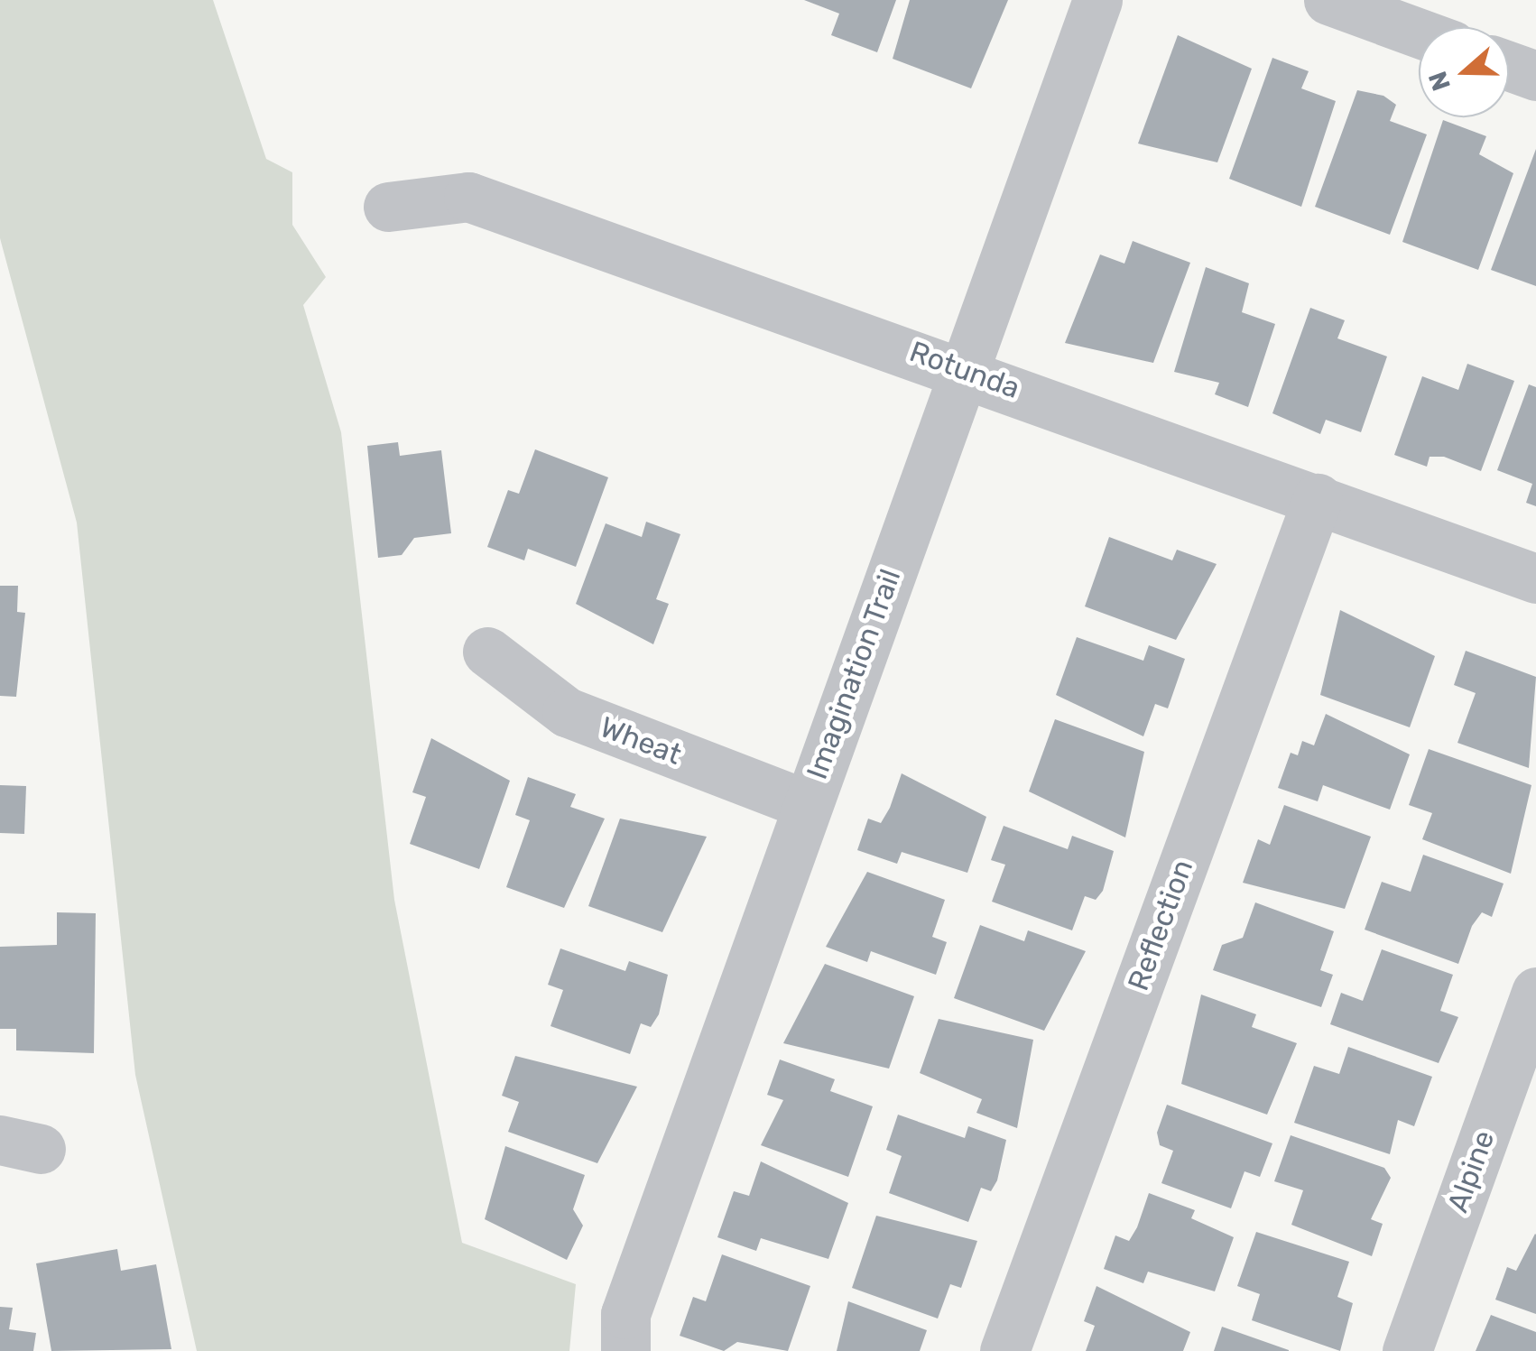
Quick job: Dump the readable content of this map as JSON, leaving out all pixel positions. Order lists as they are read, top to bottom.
{
  "streets": {
    "street": [
      "Rotunda",
      "Imagination Trail",
      "Wheat",
      "Reflection",
      "Alpine"
    ]
  },
  "crossings": [
    ["Rotunda", "Imagination Trail"],
    ["Rotunda", "Reflection"],
    ["Imagination Trail", "Wheat"]
  ],
  "north": "left"
}
